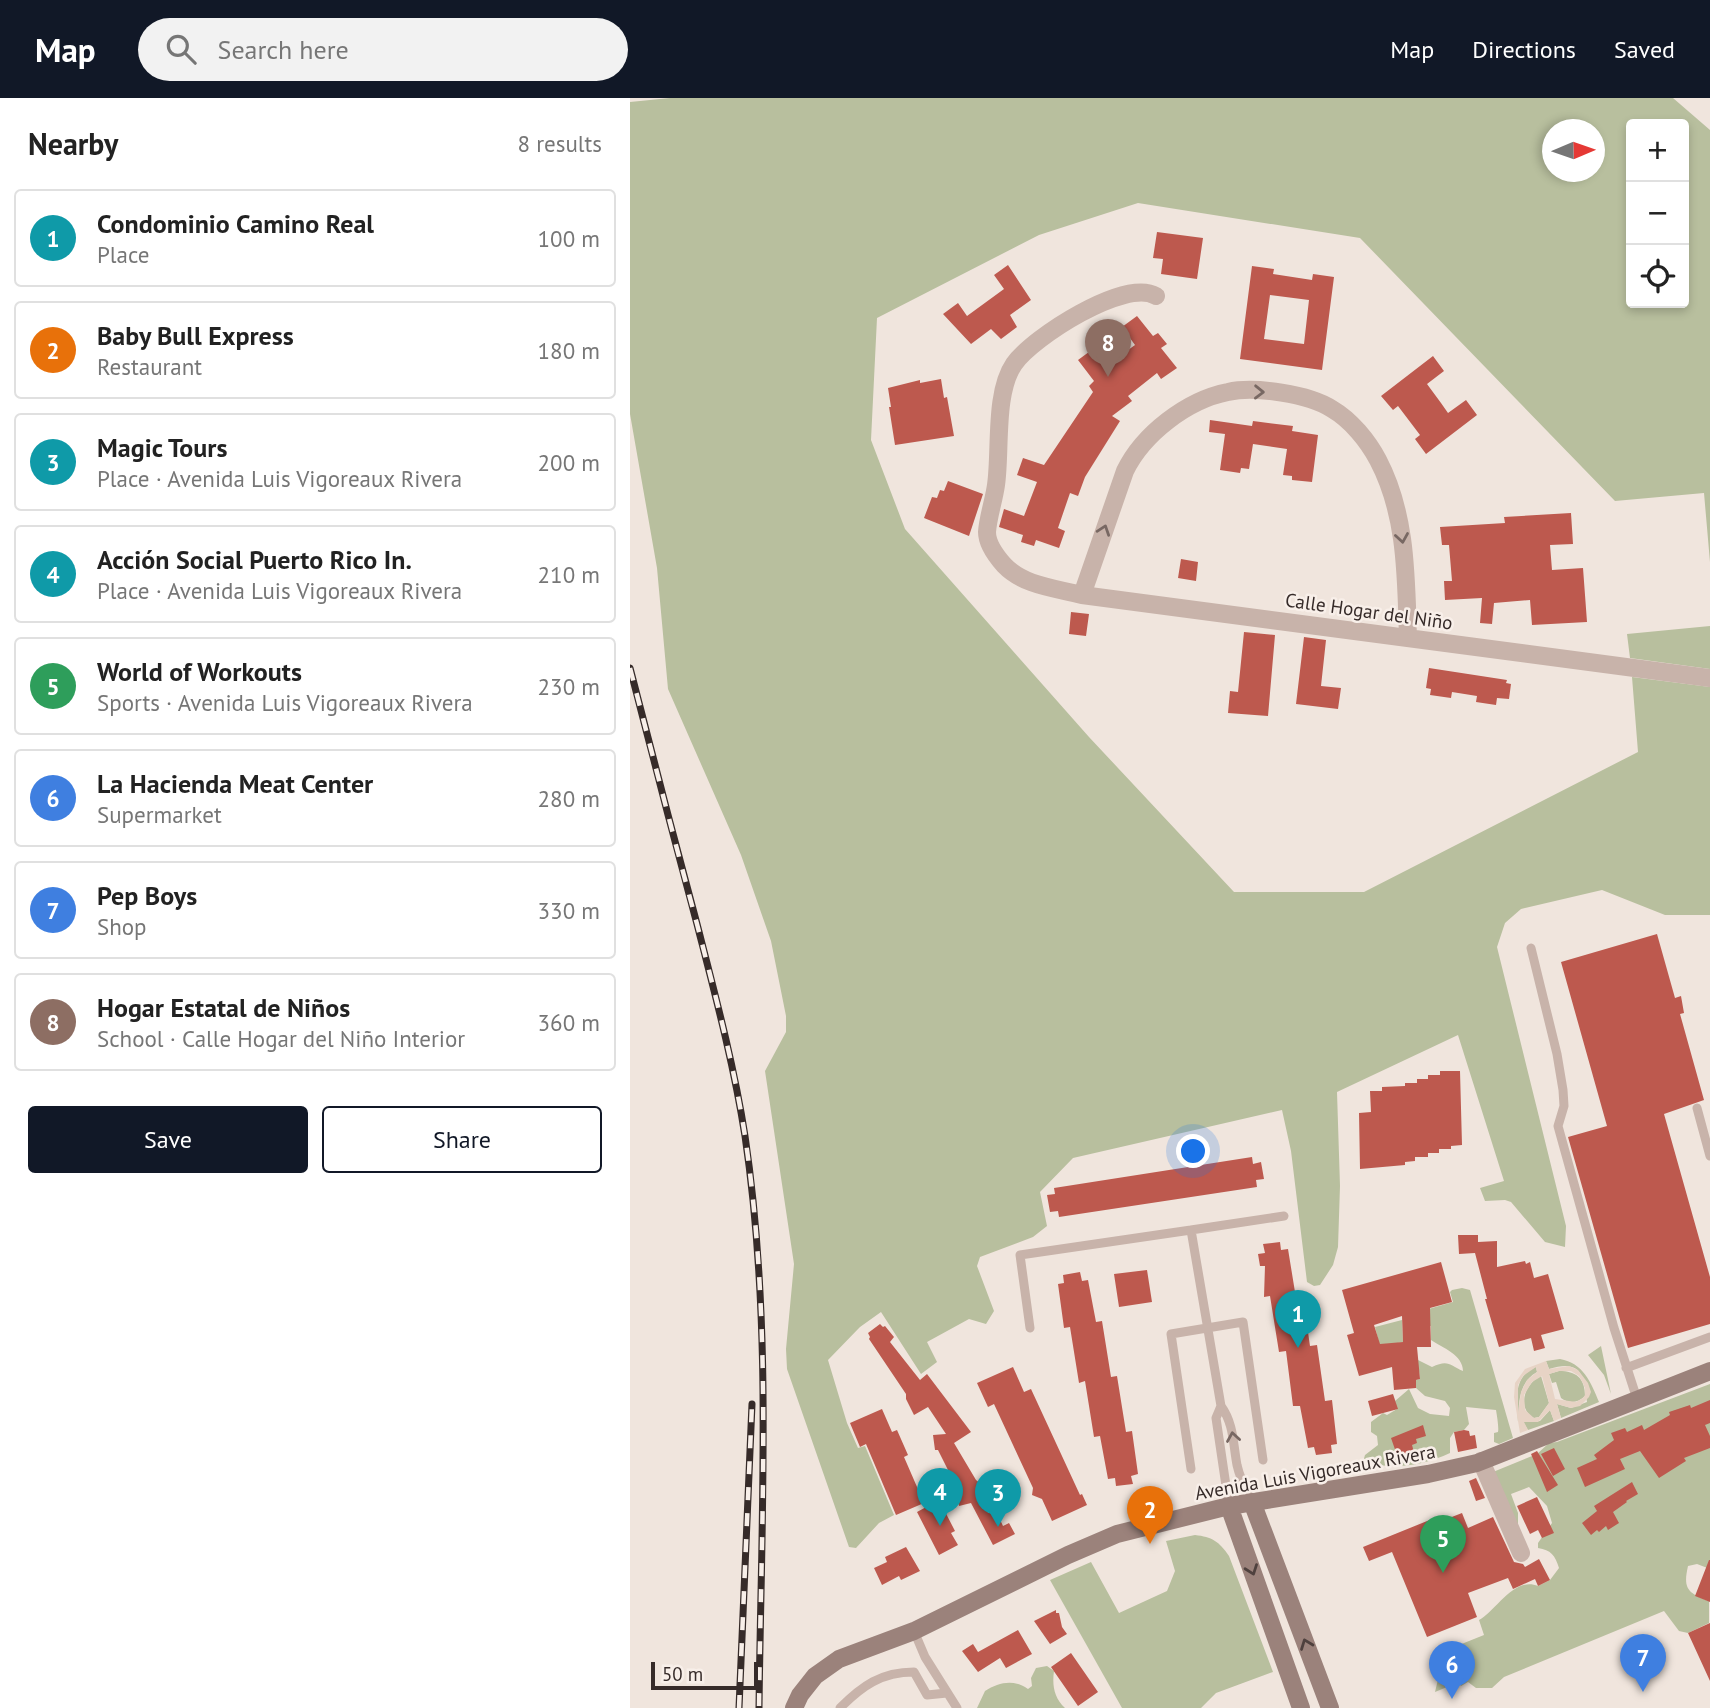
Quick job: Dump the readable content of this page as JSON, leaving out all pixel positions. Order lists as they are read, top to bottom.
{
  "streets": {
    "main road": ["Avenida Luis Vigoreaux Rivera"],
    "street": ["Calle Hogar del Niño"]
  },
  "scale_bar": "50 m",
  "north": "right",
  "page": {
    "header": "Map",
    "search": "Search here",
    "nav": ["Map", "Directions", "Saved"],
    "heading": ["Nearby", "8 results"],
    "map_buttons": ["+", "−"],
    "list": [
      {
        "mark": "1",
        "name": "Condominio Camino Real",
        "note": "Place",
        "value": "100 m"
      },
      {
        "mark": "2",
        "name": "Baby Bull Express",
        "note": "Restaurant",
        "value": "180 m"
      },
      {
        "mark": "3",
        "name": "Magic Tours",
        "note": "Place · Avenida Luis Vigoreaux Rivera",
        "value": "200 m"
      },
      {
        "mark": "4",
        "name": "Acción Social Puerto Rico In.",
        "note": "Place · Avenida Luis Vigoreaux Rivera",
        "value": "210 m"
      },
      {
        "mark": "5",
        "name": "World of Workouts",
        "note": "Sports · Avenida Luis Vigoreaux Rivera",
        "value": "230 m"
      },
      {
        "mark": "6",
        "name": "La Hacienda Meat Center",
        "note": "Supermarket",
        "value": "280 m"
      },
      {
        "mark": "7",
        "name": "Pep Boys",
        "note": "Shop",
        "value": "330 m"
      },
      {
        "mark": "8",
        "name": "Hogar Estatal de Niños",
        "note": "School · Calle Hogar del Niño Interior",
        "value": "360 m"
      }
    ],
    "pins": [
      "8",
      "1",
      "4",
      "3",
      "2",
      "5",
      "7",
      "6"
    ],
    "buttons": ["Save", "Share"],
    "scale": "50 m"
  }
}
